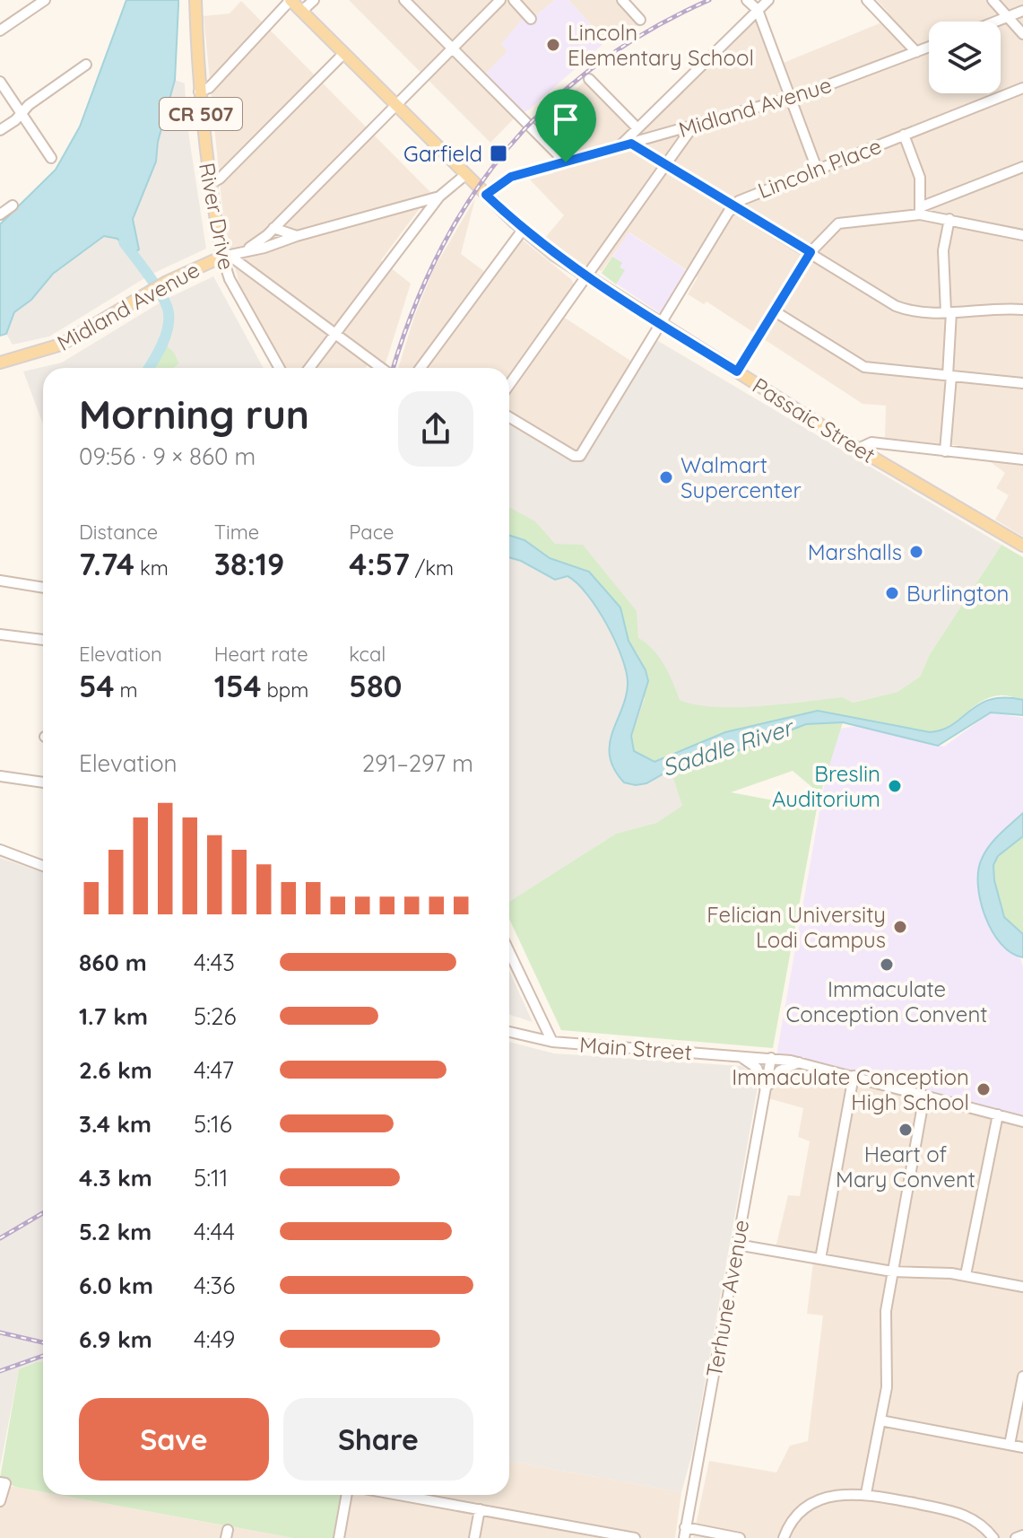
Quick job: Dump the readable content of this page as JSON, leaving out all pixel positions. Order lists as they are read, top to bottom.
{
  "streets": {
    "main road": [
      "Midland Avenue",
      "CR 507",
      "River Drive",
      "Passaic Street"
    ],
    "street": ["Lincoln Place", "Main Street", "Terhune Avenue"]
  },
  "crossings": [
    ["Midland Avenue", "River Drive"],
    ["Midland Avenue", "Passaic Street"],
    ["Lincoln Place", "Passaic Street"],
    ["Main Street", "Terhune Avenue"]
  ],
  "water": ["Saddle River"],
  "places": {
    "other": [
      "Lincoln Elementary School",
      "Walmart Supercenter",
      "Marshalls",
      "Burlington",
      "Breslin Auditorium",
      "Felician University Lodi Campus",
      "Immaculate Conception Convent",
      "Immaculate Conception High School",
      "Heart of Mary Convent"
    ],
    "transit": ["Garfield"]
  },
  "page": {
    "heading": ["Morning run", "09:56 · 9 × 860 m"],
    "stats": [
      ["Distance", "7.74 km"],
      ["Time", "38:19"],
      ["Pace", "4:57 /km"],
      ["Elevation", "54 m"],
      ["Heart rate", "154 bpm"],
      ["kcal", "580"]
    ],
    "chart": ["Elevation", "291–297 m"],
    "list": [
      {
        "name": "860 m",
        "note": "4:43"
      },
      {
        "name": "1.7 km",
        "note": "5:26"
      },
      {
        "name": "2.6 km",
        "note": "4:47"
      },
      {
        "name": "3.4 km",
        "note": "5:16"
      },
      {
        "name": "4.3 km",
        "note": "5:11"
      },
      {
        "name": "5.2 km",
        "note": "4:44"
      },
      {
        "name": "6.0 km",
        "note": "4:36"
      },
      {
        "name": "6.9 km",
        "note": "4:49"
      }
    ],
    "buttons": ["Save", "Share"]
  }
}
